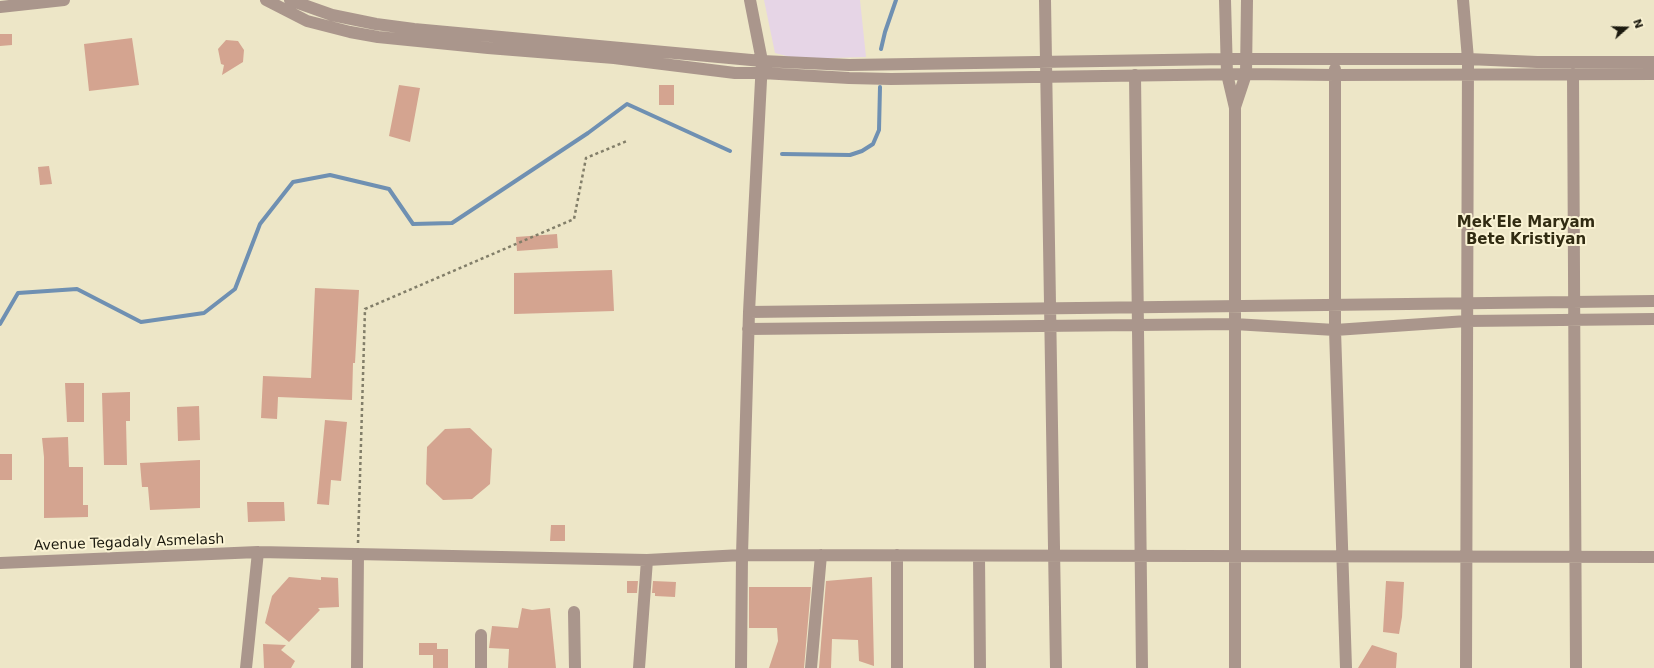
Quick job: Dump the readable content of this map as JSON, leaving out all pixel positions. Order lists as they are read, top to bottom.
{
  "streets": {
    "street": ["Avenue Tegadaly Asmelash"]
  },
  "districts": ["Mek'Ele Maryam Bete Kristiyan"],
  "north": "right"
}
